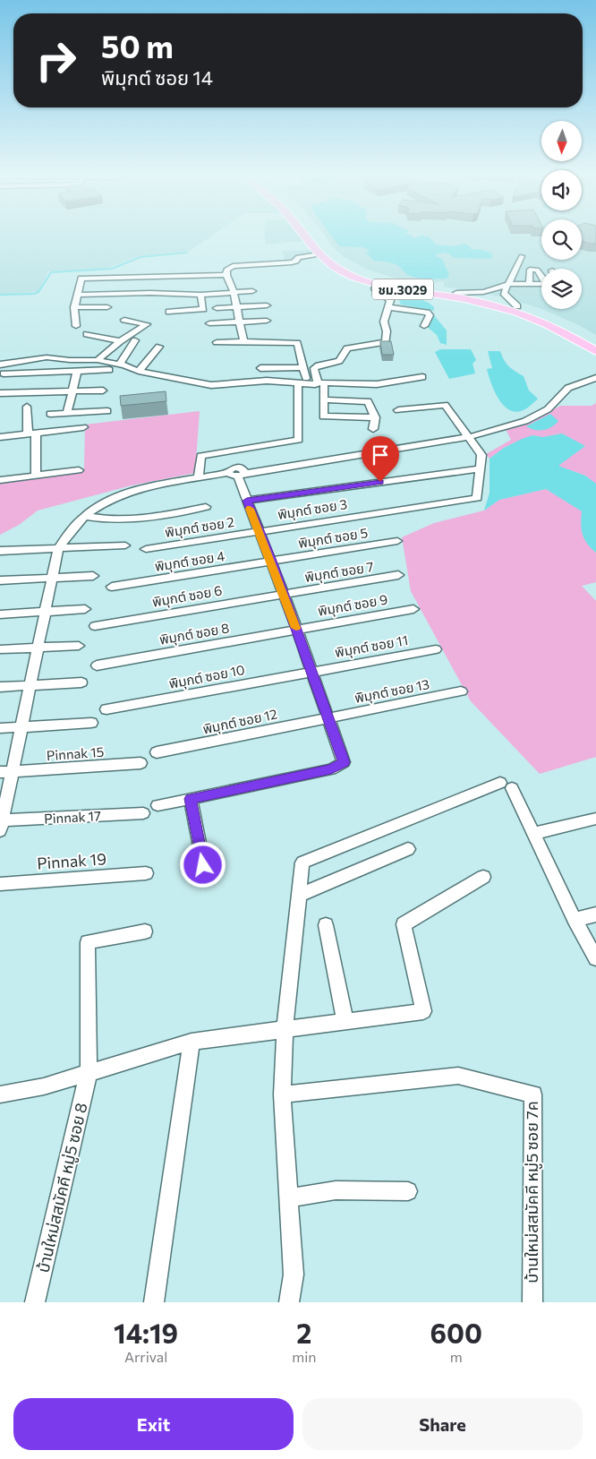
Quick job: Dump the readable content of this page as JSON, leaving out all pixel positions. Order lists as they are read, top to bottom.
{
  "streets": {
    "main road": ["ชม.3029"],
    "street": [
      "พิมุกต์ ซอย 3",
      "พิมุกต์ ซอย 2",
      "พิมุกต์ ซอย 5",
      "พิมุกต์ ซอย 4",
      "พิมุกต์ ซอย 7",
      "พิมุกต์ ซอย 6",
      "พิมุกต์ ซอย 9",
      "พิมุกต์ ซอย 8",
      "พิมุกต์ ซอย 11",
      "พิมุกต์ ซอย 10",
      "พิมุกต์ ซอย 13",
      "พิมุกต์ ซอย 12",
      "Pinnak 15",
      "Pinnak 17",
      "Pinnak 19",
      "บ้านใหม่สสมัคคี หมู่5 ซอย 8",
      "บ้านใหม่สสมัคคี หมู่5 ซอย 7ค"
    ]
  },
  "crossings": [
    ["พิมุกต์ ซอย 3", "พิมุกต์ ซอย 2"],
    ["พิมุกต์ ซอย 5", "พิมุกต์ ซอย 4"],
    ["พิมุกต์ ซอย 7", "พิมุกต์ ซอย 6"],
    ["พิมุกต์ ซอย 9", "พิมุกต์ ซอย 8"],
    ["พิมุกต์ ซอย 11", "พิมุกต์ ซอย 10"],
    ["พิมุกต์ ซอย 13", "พิมุกต์ ซอย 12"]
  ],
  "north": "bottom",
  "page": {
    "turn": ["50 m", "พิมุกต์ ซอย 14"],
    "eta": [
      "14:19",
      "Arrival",
      "2",
      "min",
      "600",
      "m"
    ],
    "buttons": ["Exit", "Share"]
  }
}
